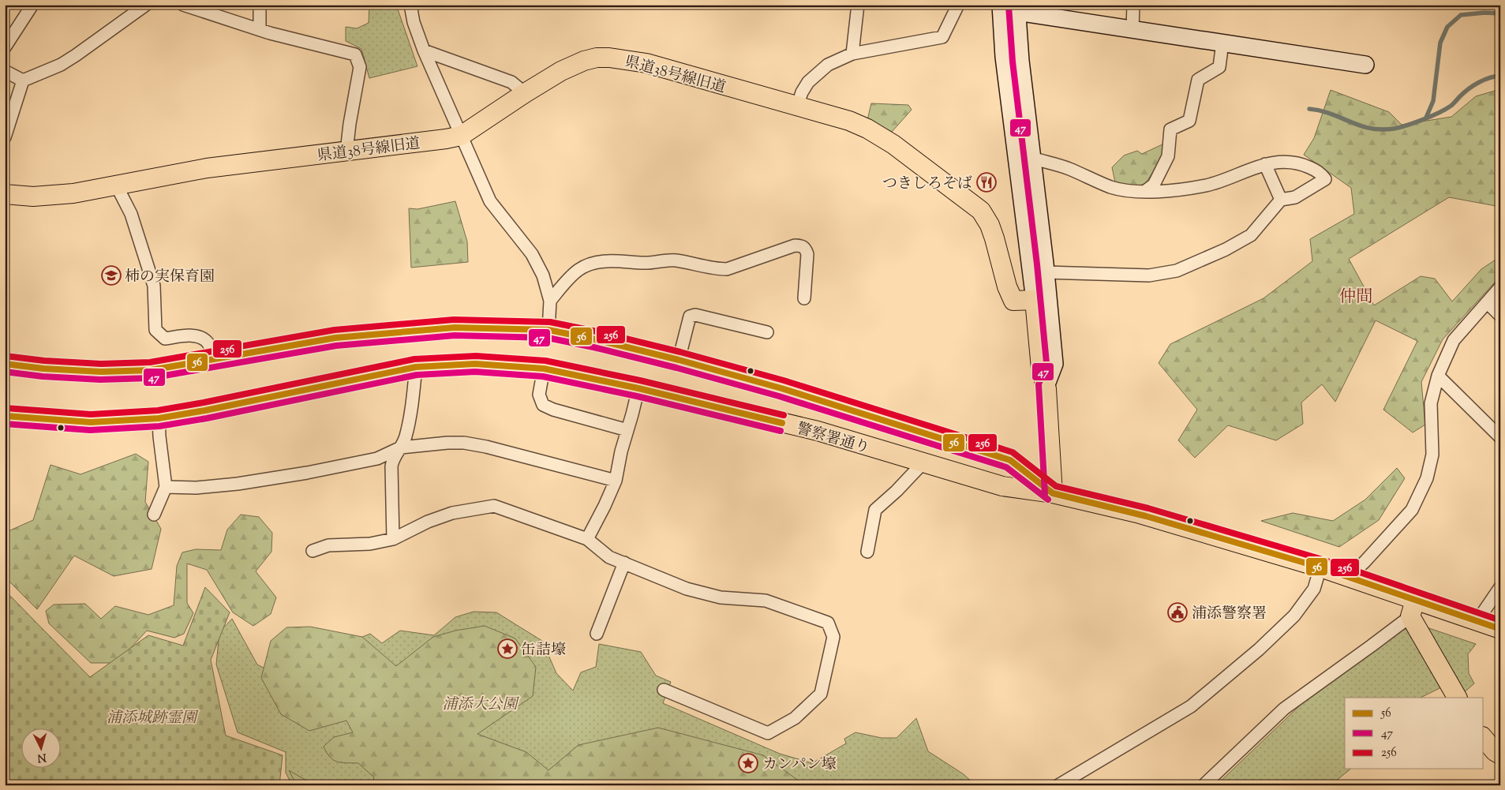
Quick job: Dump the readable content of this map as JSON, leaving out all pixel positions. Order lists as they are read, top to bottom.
{
  "streets": {
    "main road": ["県道38号線旧道", "警察署通り"]
  },
  "districts": ["仲間"],
  "parks": ["浦添大公園", "浦添城跡霊園"],
  "places": {
    "restaurant": ["つきしろそば"],
    "school or university": ["柿の実保育園"],
    "public building": ["浦添警察署"],
    "place": ["缶詰壕", "カンパン壕"]
  },
  "lines": ["transit line 47", "transit line 256", "transit line 56"],
  "legend": ["56", "47", "256"],
  "north": "bottom"
}
